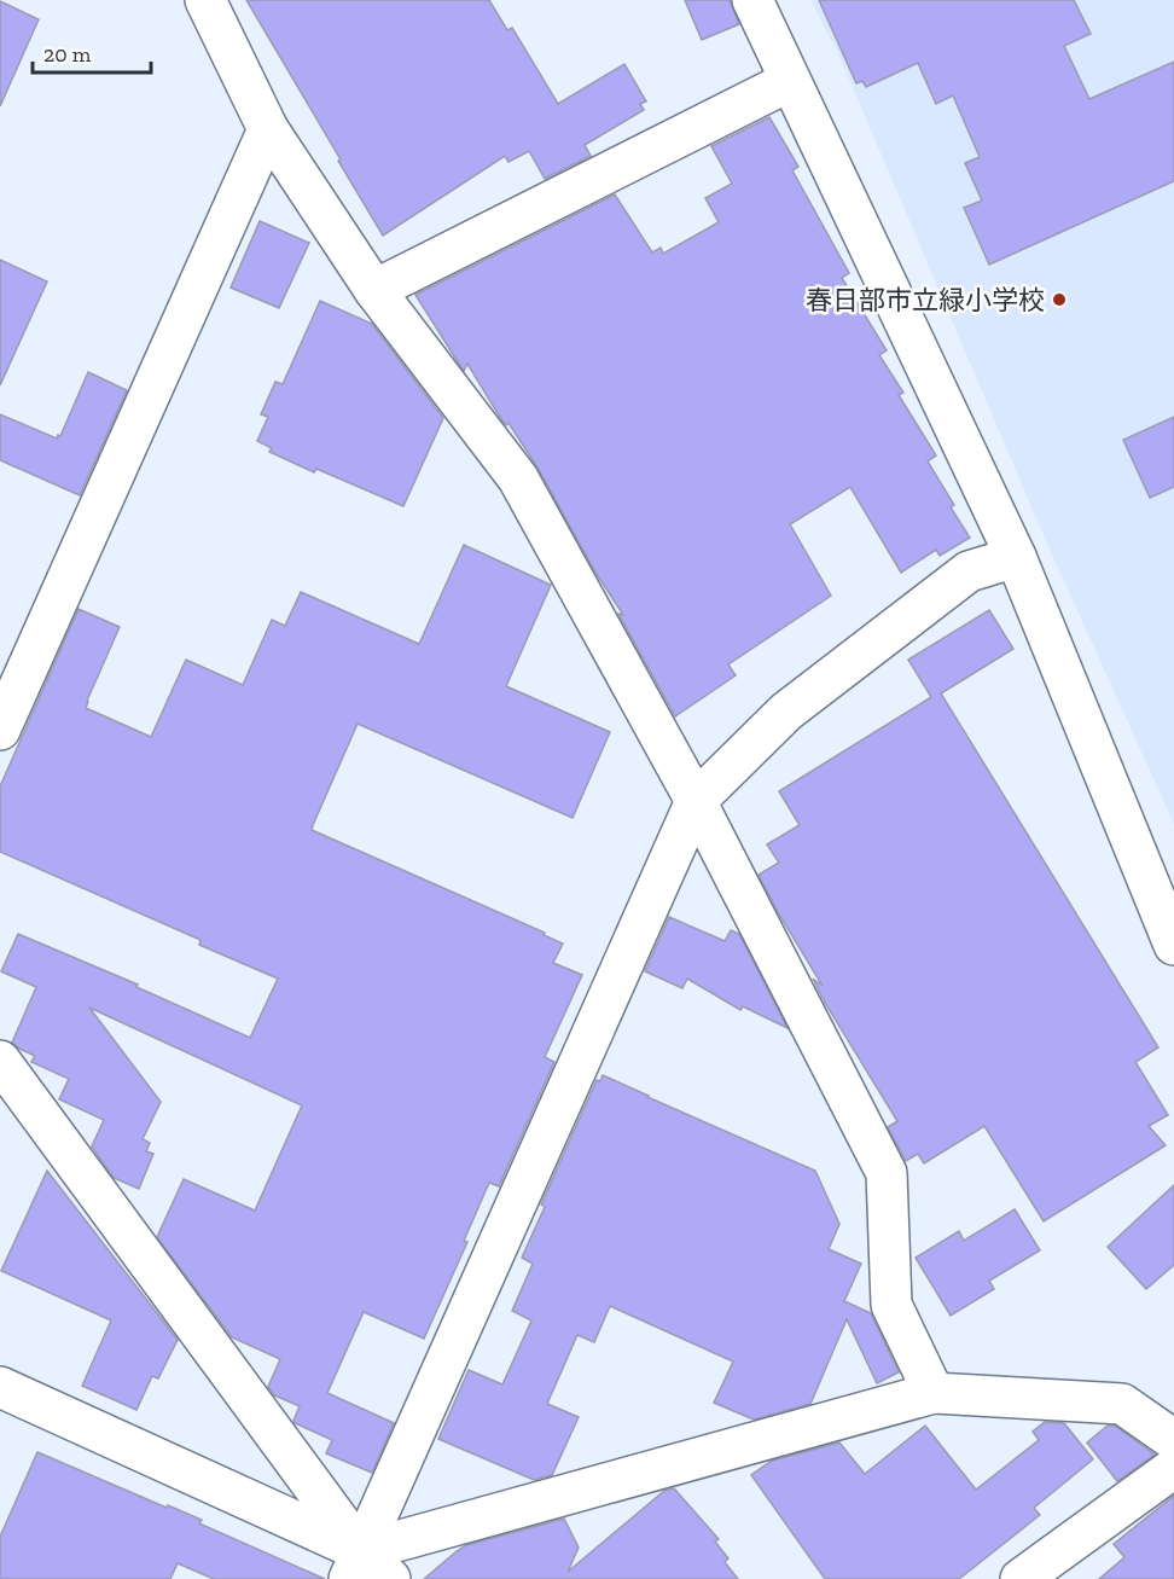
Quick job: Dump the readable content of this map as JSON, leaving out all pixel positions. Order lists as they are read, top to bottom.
{
  "places": ["春日部市立緑小学校"],
  "scale_bar": "20 m"
}
